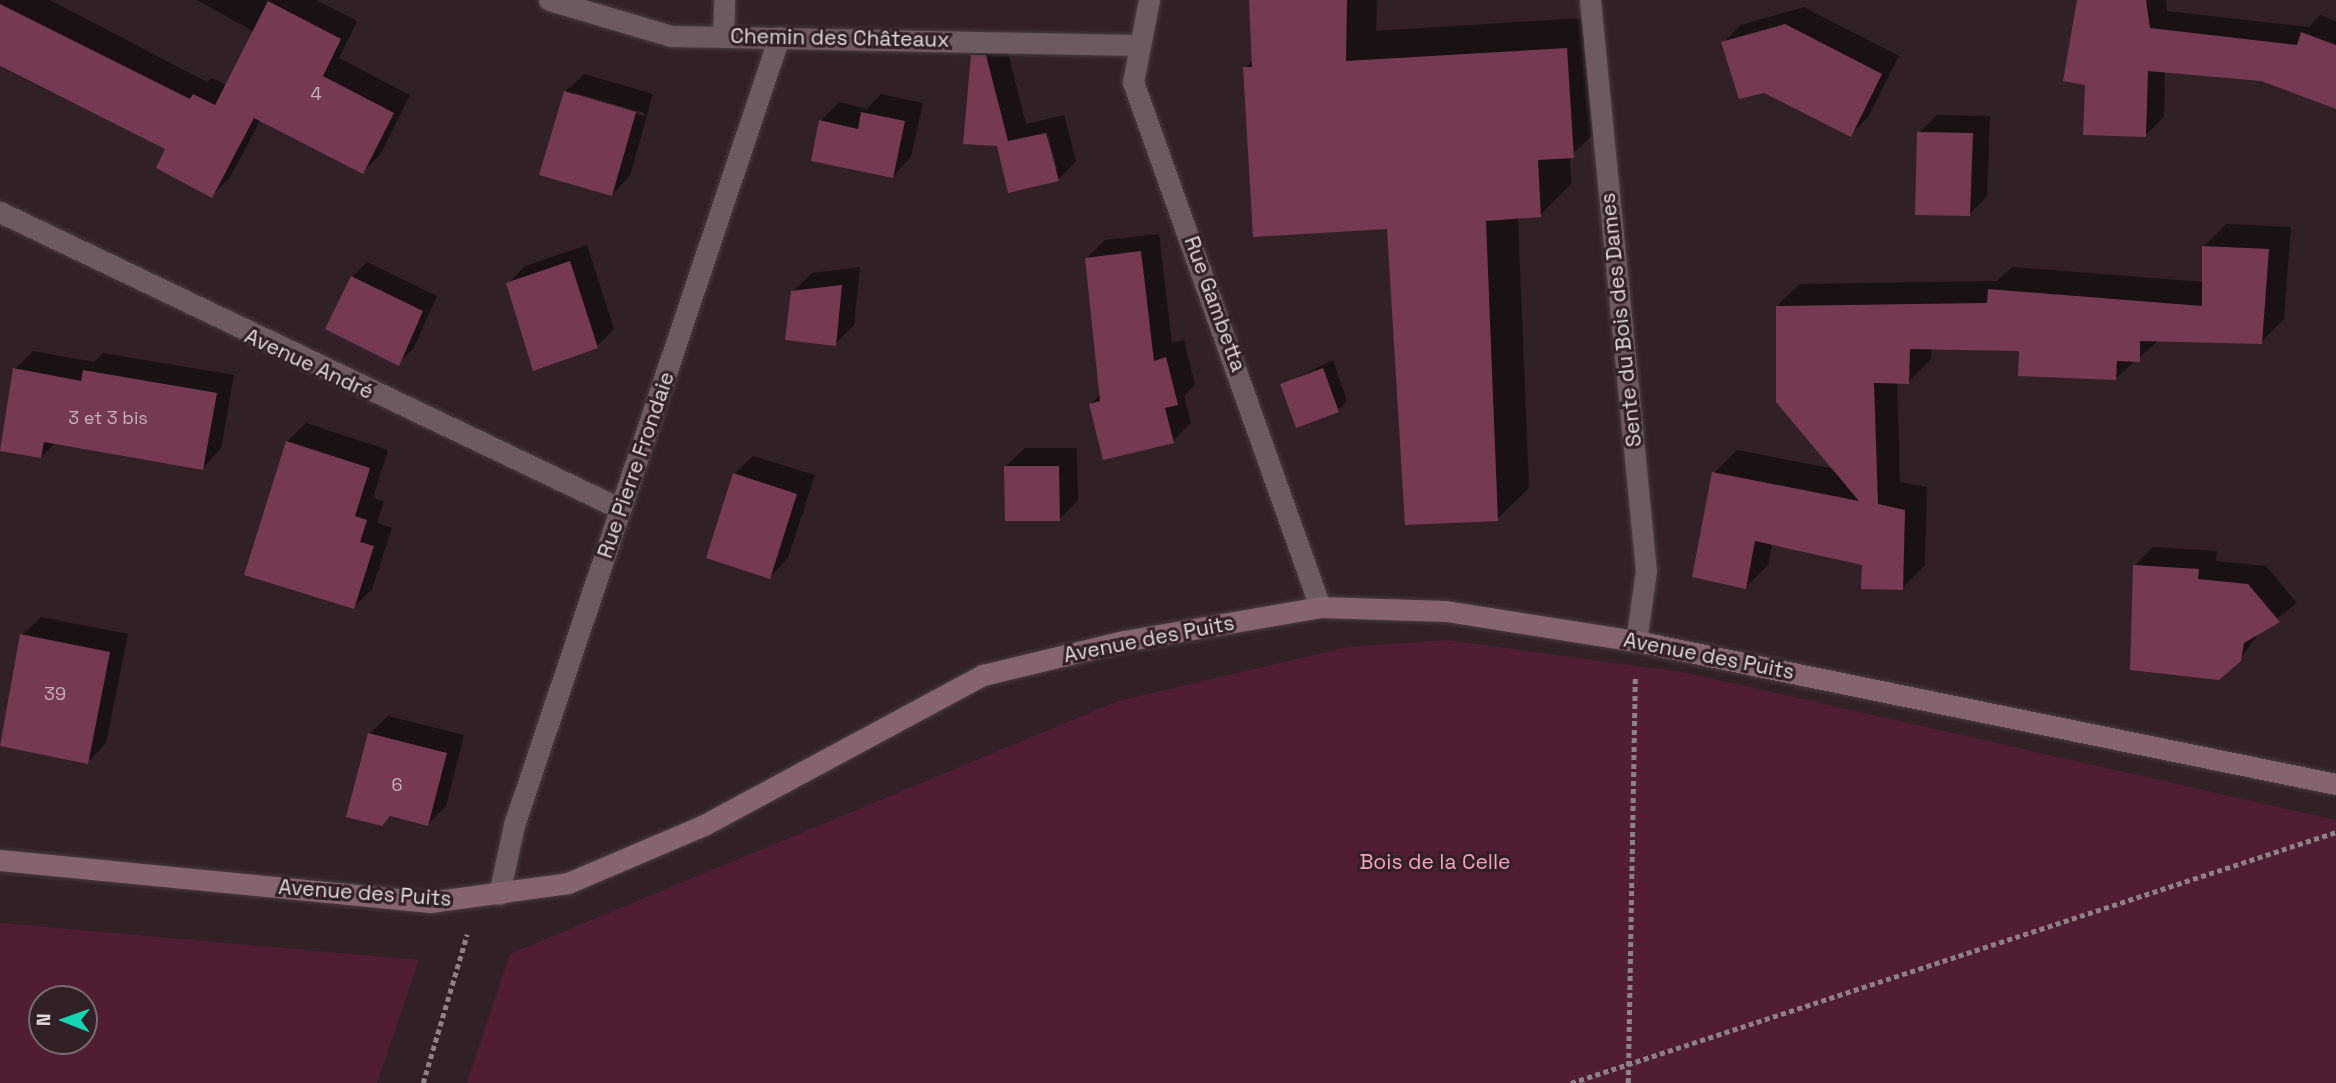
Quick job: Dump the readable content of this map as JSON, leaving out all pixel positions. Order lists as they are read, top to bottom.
{
  "streets": {
    "street": [
      "Chemin des Châteaux",
      "Rue Gambetta",
      "Sente du Bois des Dames",
      "Avenue André",
      "Rue Pierre Frondaie",
      "Avenue des Puits"
    ]
  },
  "crossings": [
    ["Chemin des Châteaux", "Rue Gambetta"],
    ["Chemin des Châteaux", "Rue Pierre Frondaie"],
    ["Rue Gambetta", "Avenue des Puits"],
    ["Sente du Bois des Dames", "Avenue des Puits"],
    ["Avenue André", "Rue Pierre Frondaie"],
    ["Rue Pierre Frondaie", "Avenue des Puits"]
  ],
  "parks": ["Bois de la Celle"],
  "house_numbers": [
    "4",
    "3 et 3 bis",
    "39",
    "6"
  ],
  "north": "left"
}
